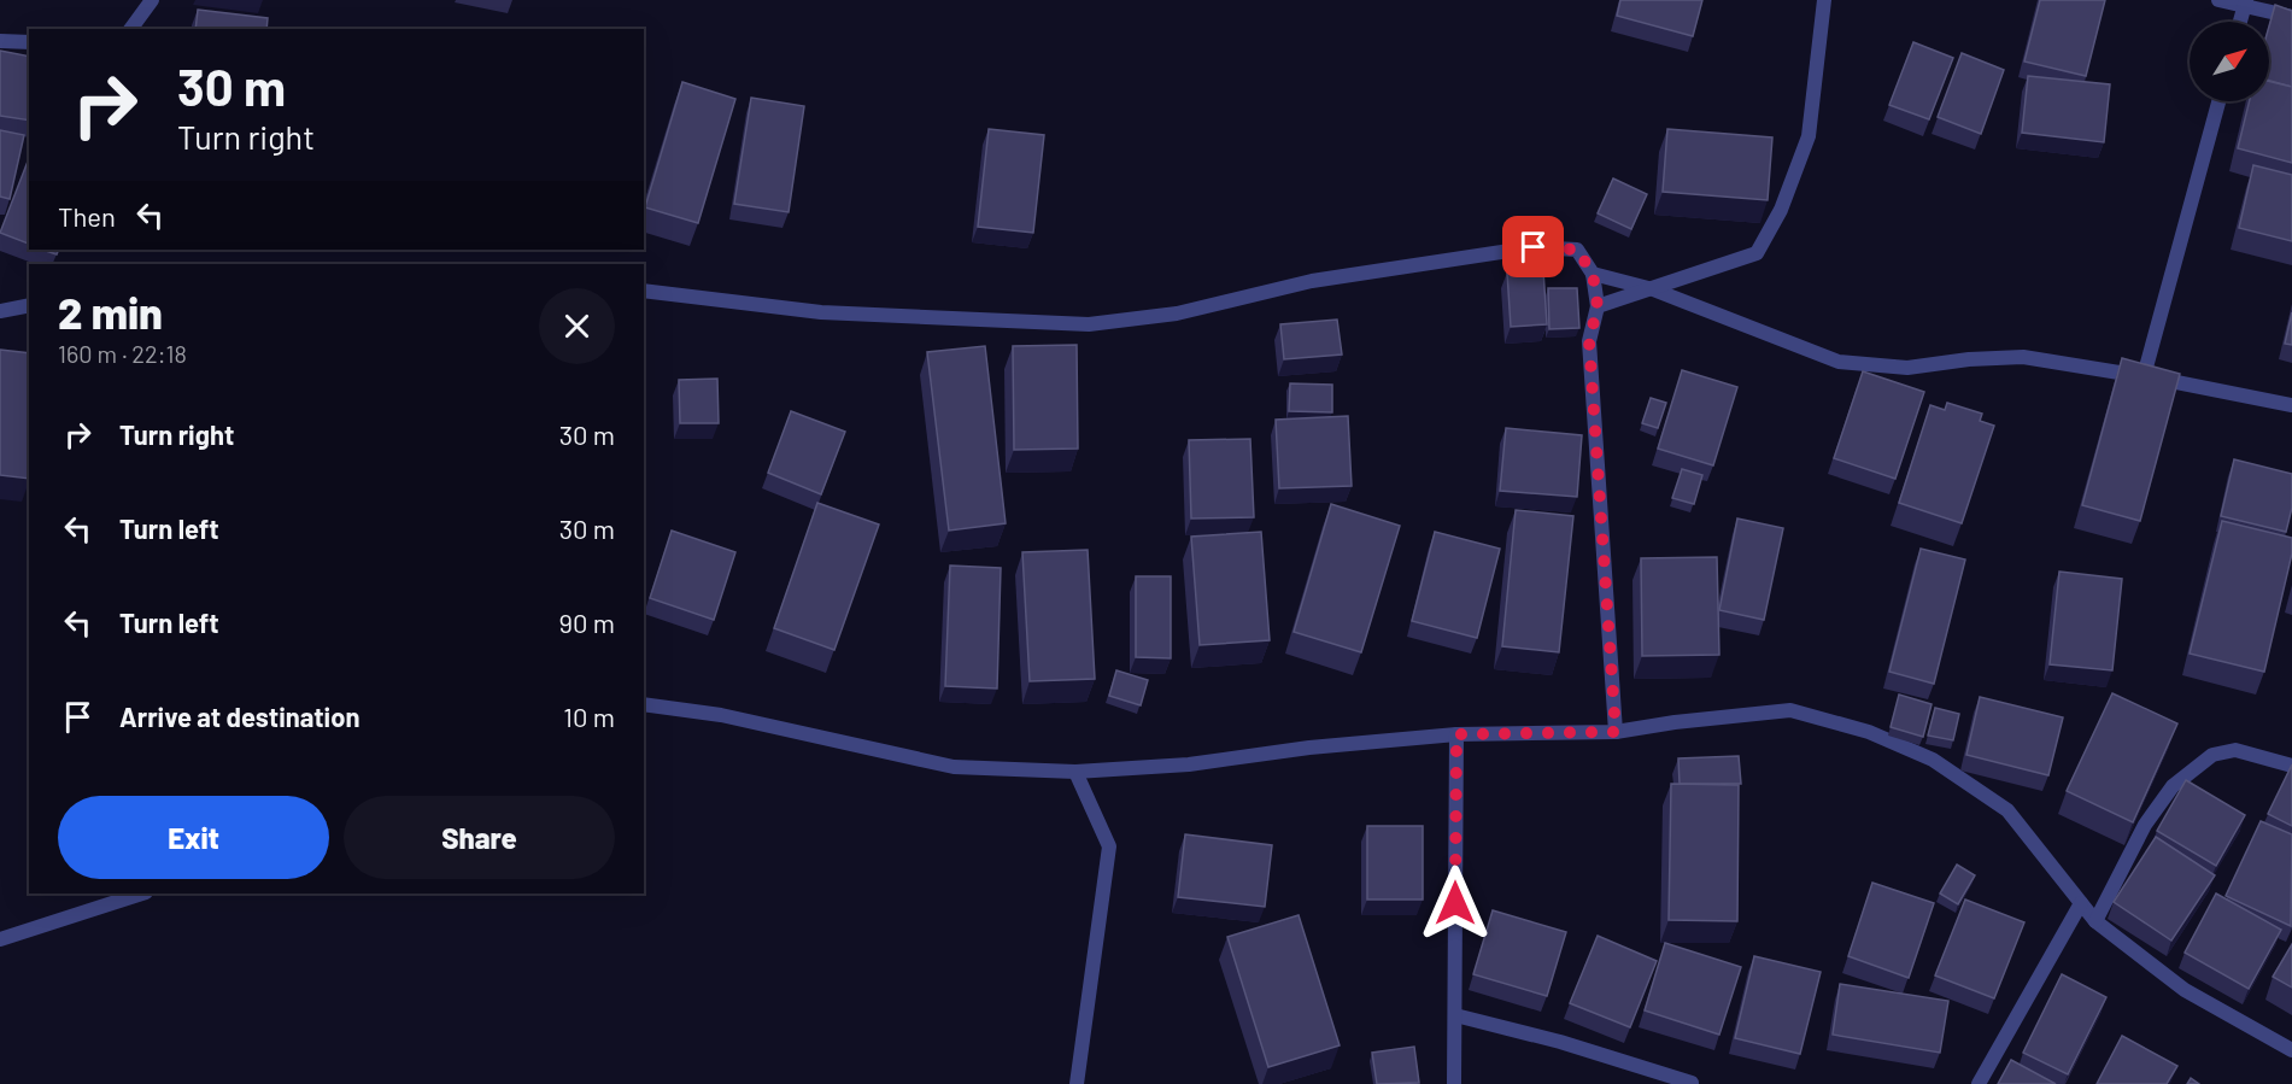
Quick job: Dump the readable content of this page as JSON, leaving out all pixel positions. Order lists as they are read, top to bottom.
{
  "north": "top right",
  "page": {
    "turn": ["30 m", "Turn right"],
    "then": "Then",
    "heading": ["2 min", "160 m · 22:18"],
    "list": [
      {
        "name": "Turn right",
        "value": "30 m"
      },
      {
        "name": "Turn left",
        "value": "30 m"
      },
      {
        "name": "Turn left",
        "value": "90 m"
      },
      {
        "name": "Arrive at destination",
        "value": "10 m"
      }
    ],
    "buttons": ["Exit", "Share"]
  }
}
